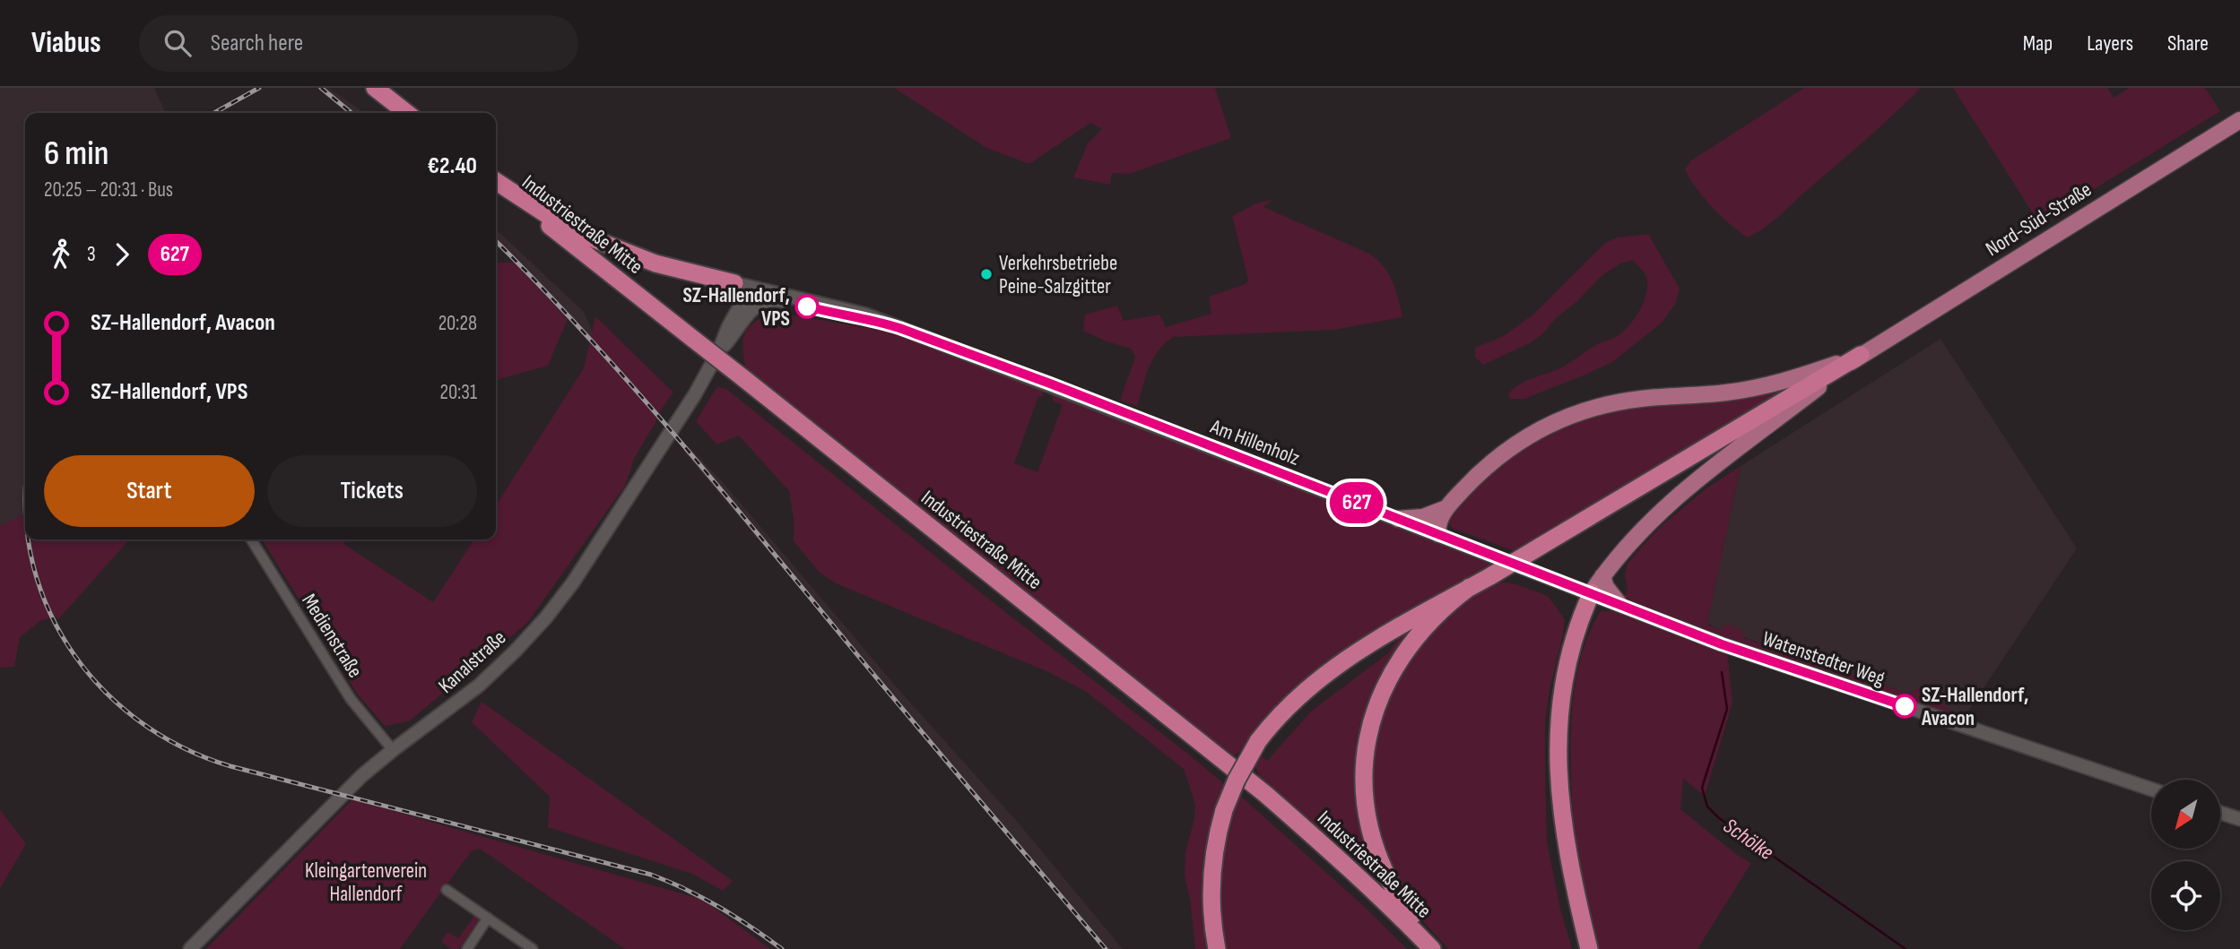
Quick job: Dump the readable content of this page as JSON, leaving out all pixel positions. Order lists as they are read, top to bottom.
{
  "streets": {
    "highway": ["Industriestraße Mitte"],
    "main road": ["Nord-Süd-Straße"],
    "street": [
      "Am Hillenholz",
      "Medienstraße",
      "Watenstedter Weg",
      "Kanalstraße"
    ]
  },
  "crossings": [
    ["Am Hillenholz", "Watenstedter Weg"],
    ["Am Hillenholz", "Kanalstraße"],
    ["Medienstraße", "Kanalstraße"]
  ],
  "water": ["Schölke"],
  "parks": ["Kleingartenverein Hallendorf"],
  "places": ["Verkehrsbetriebe Peine-Salzgitter", "SZ-Hallendorf, VPS", "SZ-Hallendorf, Avacon"],
  "lines": ["bus line 627"],
  "north": "bottom left",
  "page": {
    "header": "Viabus",
    "search": "Search here",
    "nav": ["Map", "Layers", "Share"],
    "on_map": "627",
    "heading": ["6 min", "20:25 – 20:31 · Bus", "€2.40"],
    "legs": ["3", "627"],
    "list": [
      {
        "name": "SZ-Hallendorf, Avacon",
        "value": "20:28"
      },
      {
        "name": "SZ-Hallendorf, VPS",
        "value": "20:31"
      }
    ],
    "buttons": ["Start", "Tickets"]
  }
}
